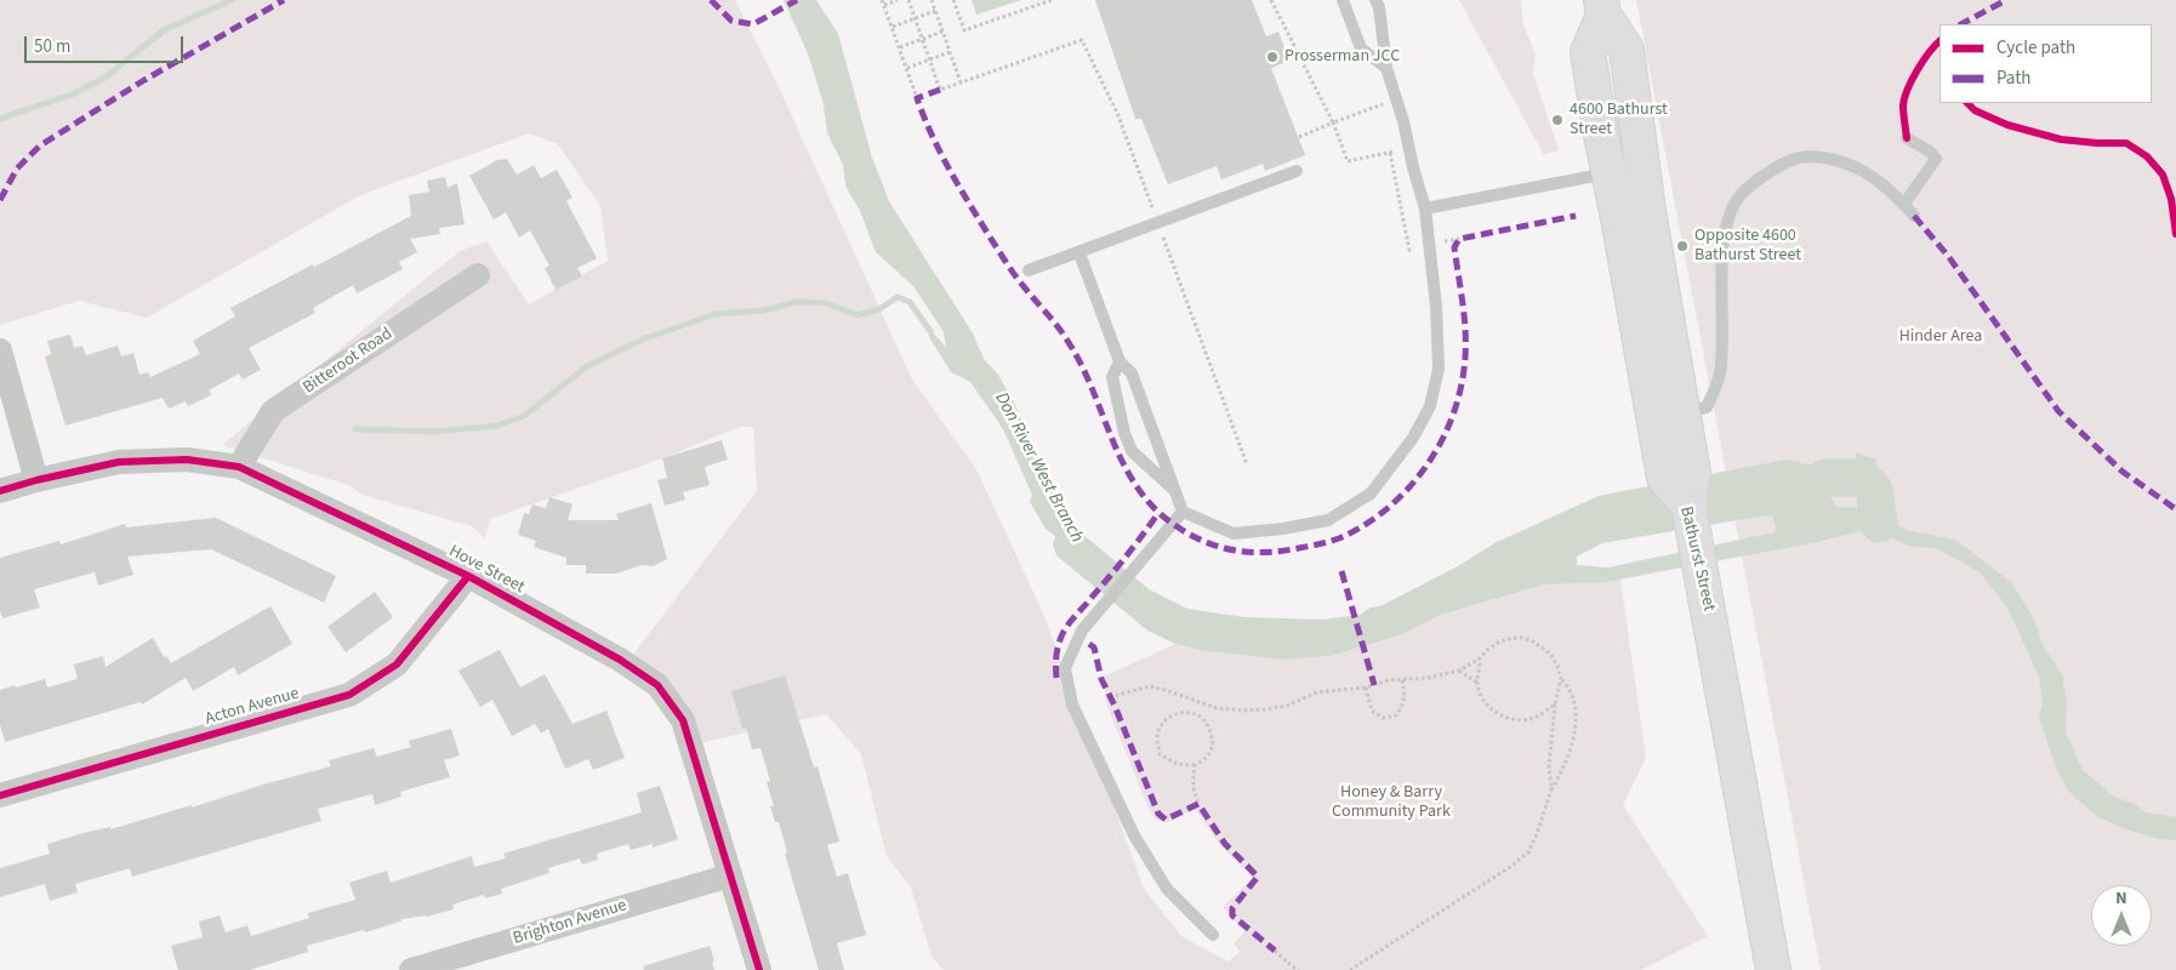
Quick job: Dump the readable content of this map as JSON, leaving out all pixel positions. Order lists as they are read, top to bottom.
{
  "streets": {
    "main road": ["Bathurst Street"],
    "street": [
      "Bitteroot Road",
      "Hove Street",
      "Acton Avenue",
      "Brighton Avenue"
    ]
  },
  "crossings": [
    ["Bitteroot Road", "Hove Street"],
    ["Hove Street", "Acton Avenue"],
    ["Hove Street", "Brighton Avenue"]
  ],
  "water": ["Don River West Branch"],
  "parks": ["Hinder Area", "Honey & Barry Community Park"],
  "places": ["Prosserman JCC", "4600 Bathurst Street", "Opposite 4600 Bathurst Street"],
  "legend": ["Cycle path", "Path"],
  "scale_bar": "50 m",
  "north": "top"
}
